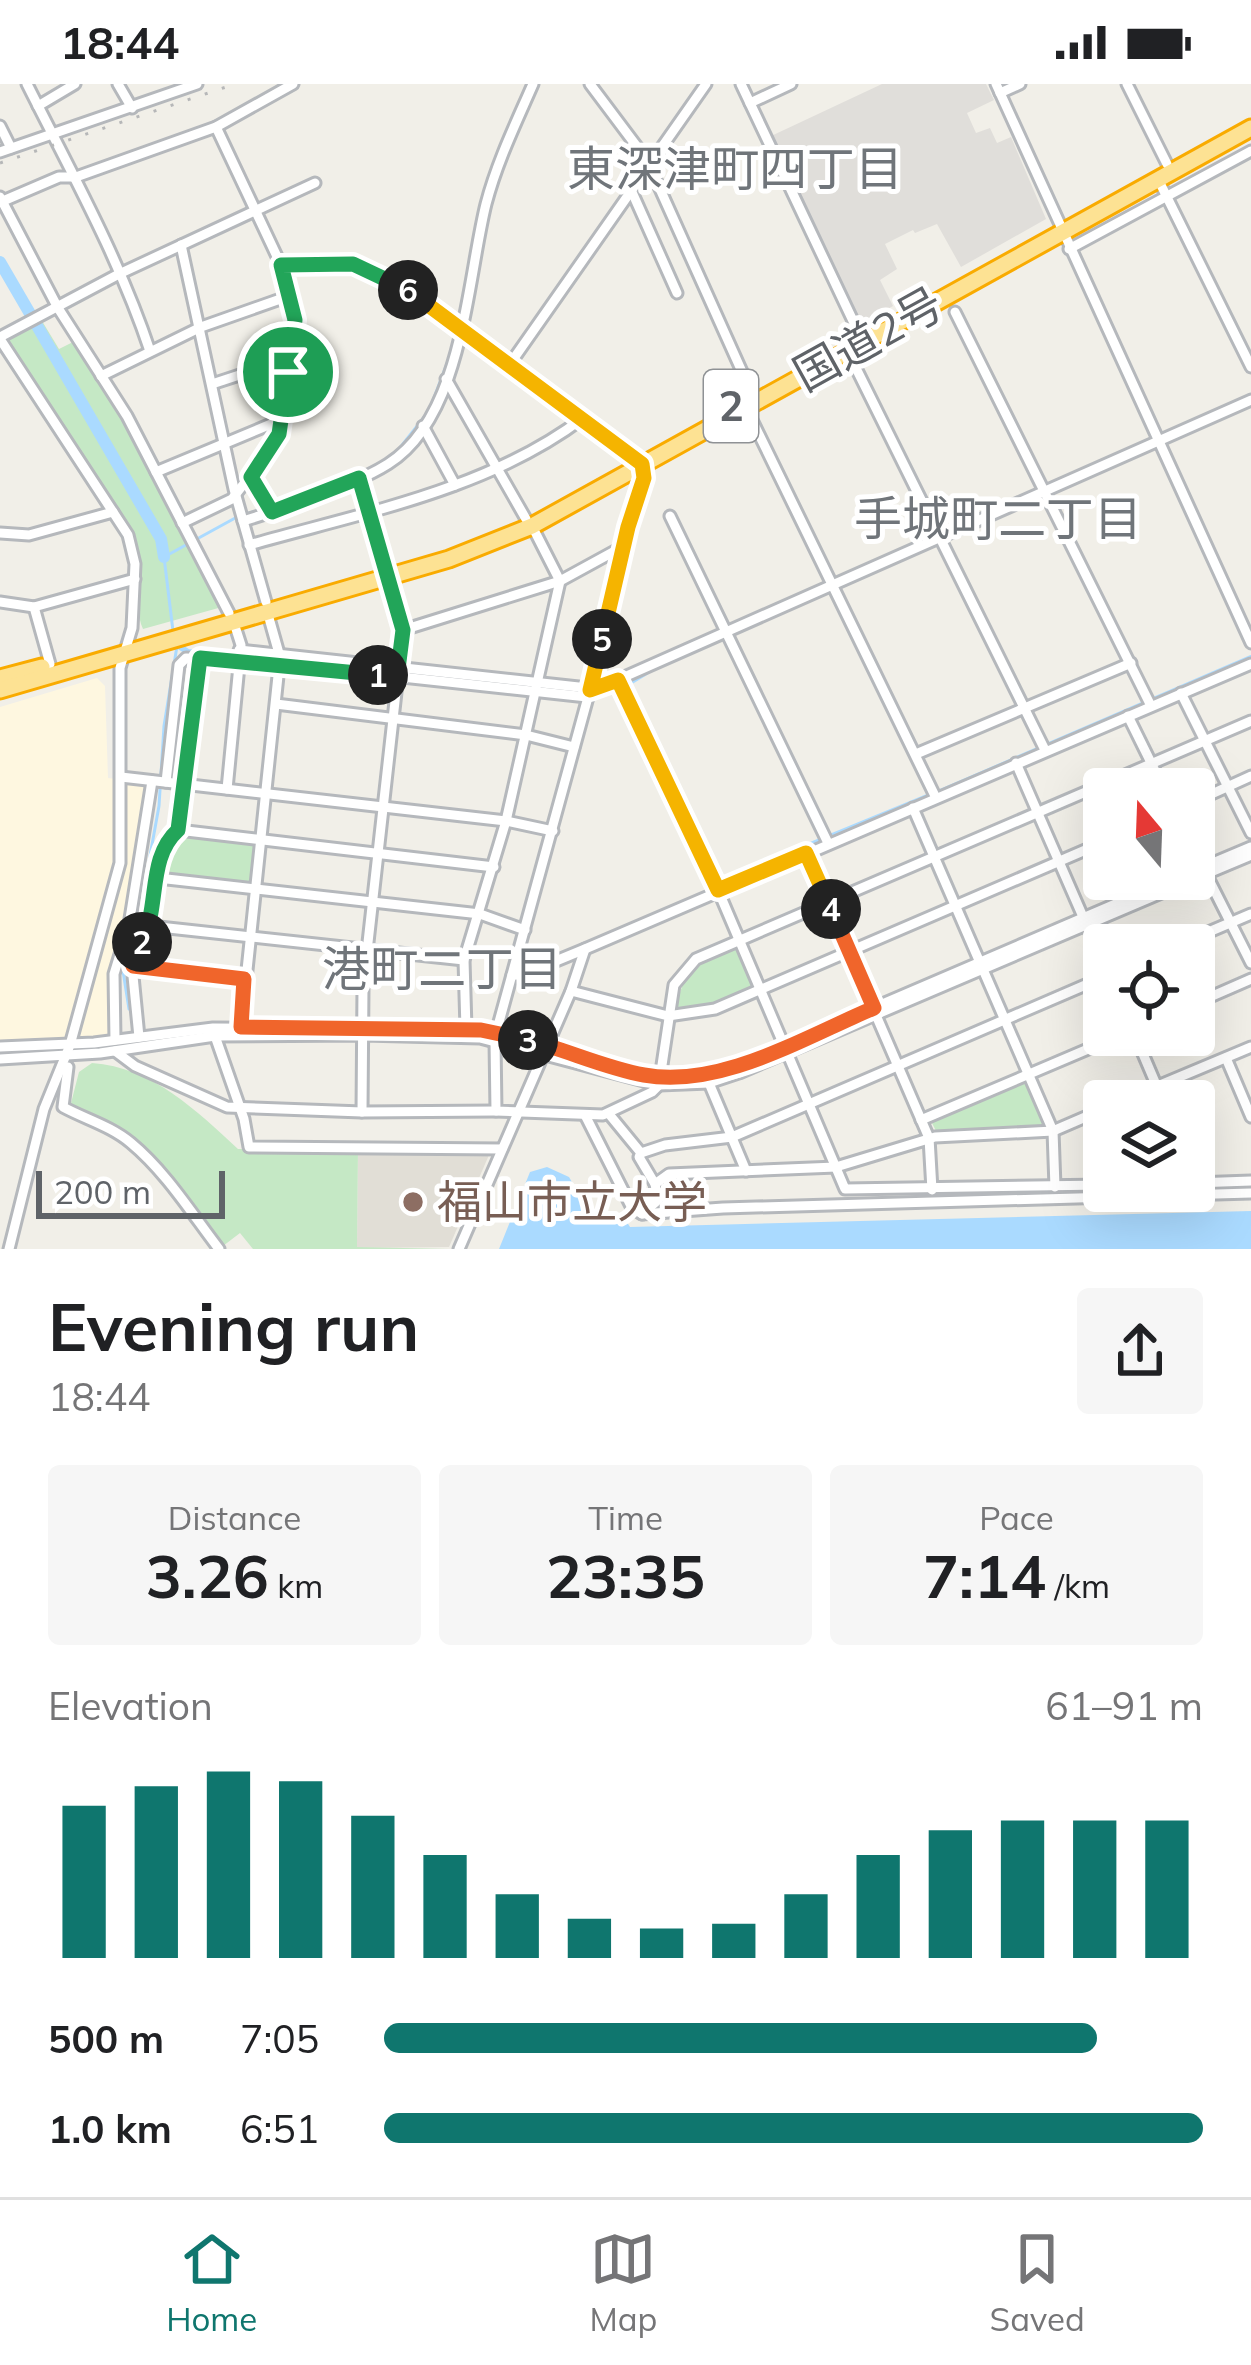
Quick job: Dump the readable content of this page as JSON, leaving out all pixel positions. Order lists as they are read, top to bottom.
{
  "streets": {
    "highway": ["国道2号", "2"]
  },
  "districts": ["東深津町四丁目", "手城町二丁目", "港町二丁目"],
  "places": ["福山市立大学"],
  "scale_bar": "200 m",
  "north": "top",
  "page": {
    "status": "18:44",
    "pins": [
      "6",
      "5",
      "1",
      "4",
      "2",
      "3"
    ],
    "scale": "200 m",
    "heading": ["Evening run", "18:44"],
    "stats": [
      ["Distance", "3.26 km"],
      ["Time", "23:35"],
      ["Pace", "7:14 /km"]
    ],
    "chart": ["Elevation", "61–91 m"],
    "list": [
      {
        "name": "500 m",
        "note": "7:05"
      },
      {
        "name": "1.0 km",
        "note": "6:51"
      }
    ],
    "tabs": ["Home", "Map", "Saved"]
  }
}
